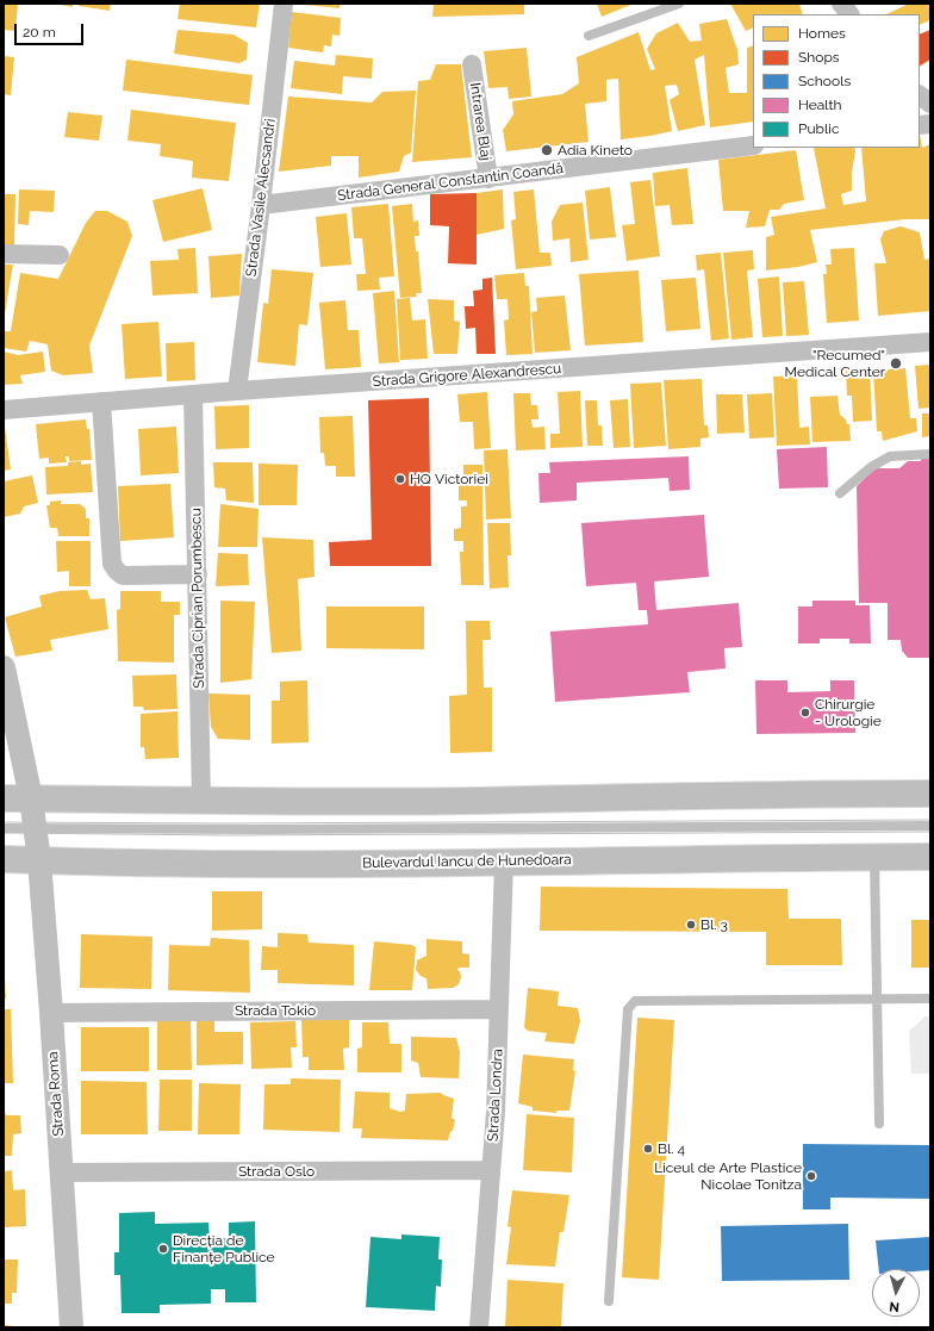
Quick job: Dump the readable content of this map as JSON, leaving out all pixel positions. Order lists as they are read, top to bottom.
{
  "streets": {
    "main road": ["Bulevardul Iancu de Hunedoara"],
    "street": [
      "Intrarea Blaj",
      "Strada General Constantin Coandă",
      "Strada Vasile Alecsandri",
      "Strada Grigore Alexandrescu",
      "Strada Ciprian Porumbescu",
      "Strada Tokio",
      "Strada Roma",
      "Strada Londra",
      "Strada Oslo"
    ]
  },
  "crossings": [
    ["Intrarea Blaj", "Strada General Constantin Coandă"],
    ["Strada General Constantin Coandă", "Strada Vasile Alecsandri"],
    ["Strada Vasile Alecsandri", "Strada Grigore Alexandrescu"],
    ["Strada Grigore Alexandrescu", "Strada Ciprian Porumbescu"],
    ["Bulevardul Iancu de Hunedoara", "Strada Roma"],
    ["Bulevardul Iancu de Hunedoara", "Strada Londra"],
    ["Strada Tokio", "Strada Roma"],
    ["Strada Tokio", "Strada Londra"],
    ["Strada Roma", "Strada Oslo"],
    ["Strada Londra", "Strada Oslo"]
  ],
  "places": [
    "Adia Kineto",
    "\"Recumed\" Medical Center",
    "HQ Victoriei",
    "Chirurgie - Urologie",
    "Bl. 3",
    "Bl. 4",
    "Liceul de Arte Plastice Nicolae Tonitza",
    "Direcția de Finanțe Publice"
  ],
  "legend": [
    "Homes",
    "Shops",
    "Schools",
    "Health",
    "Public"
  ],
  "scale_bar": "20 m",
  "north": "bottom"
}
